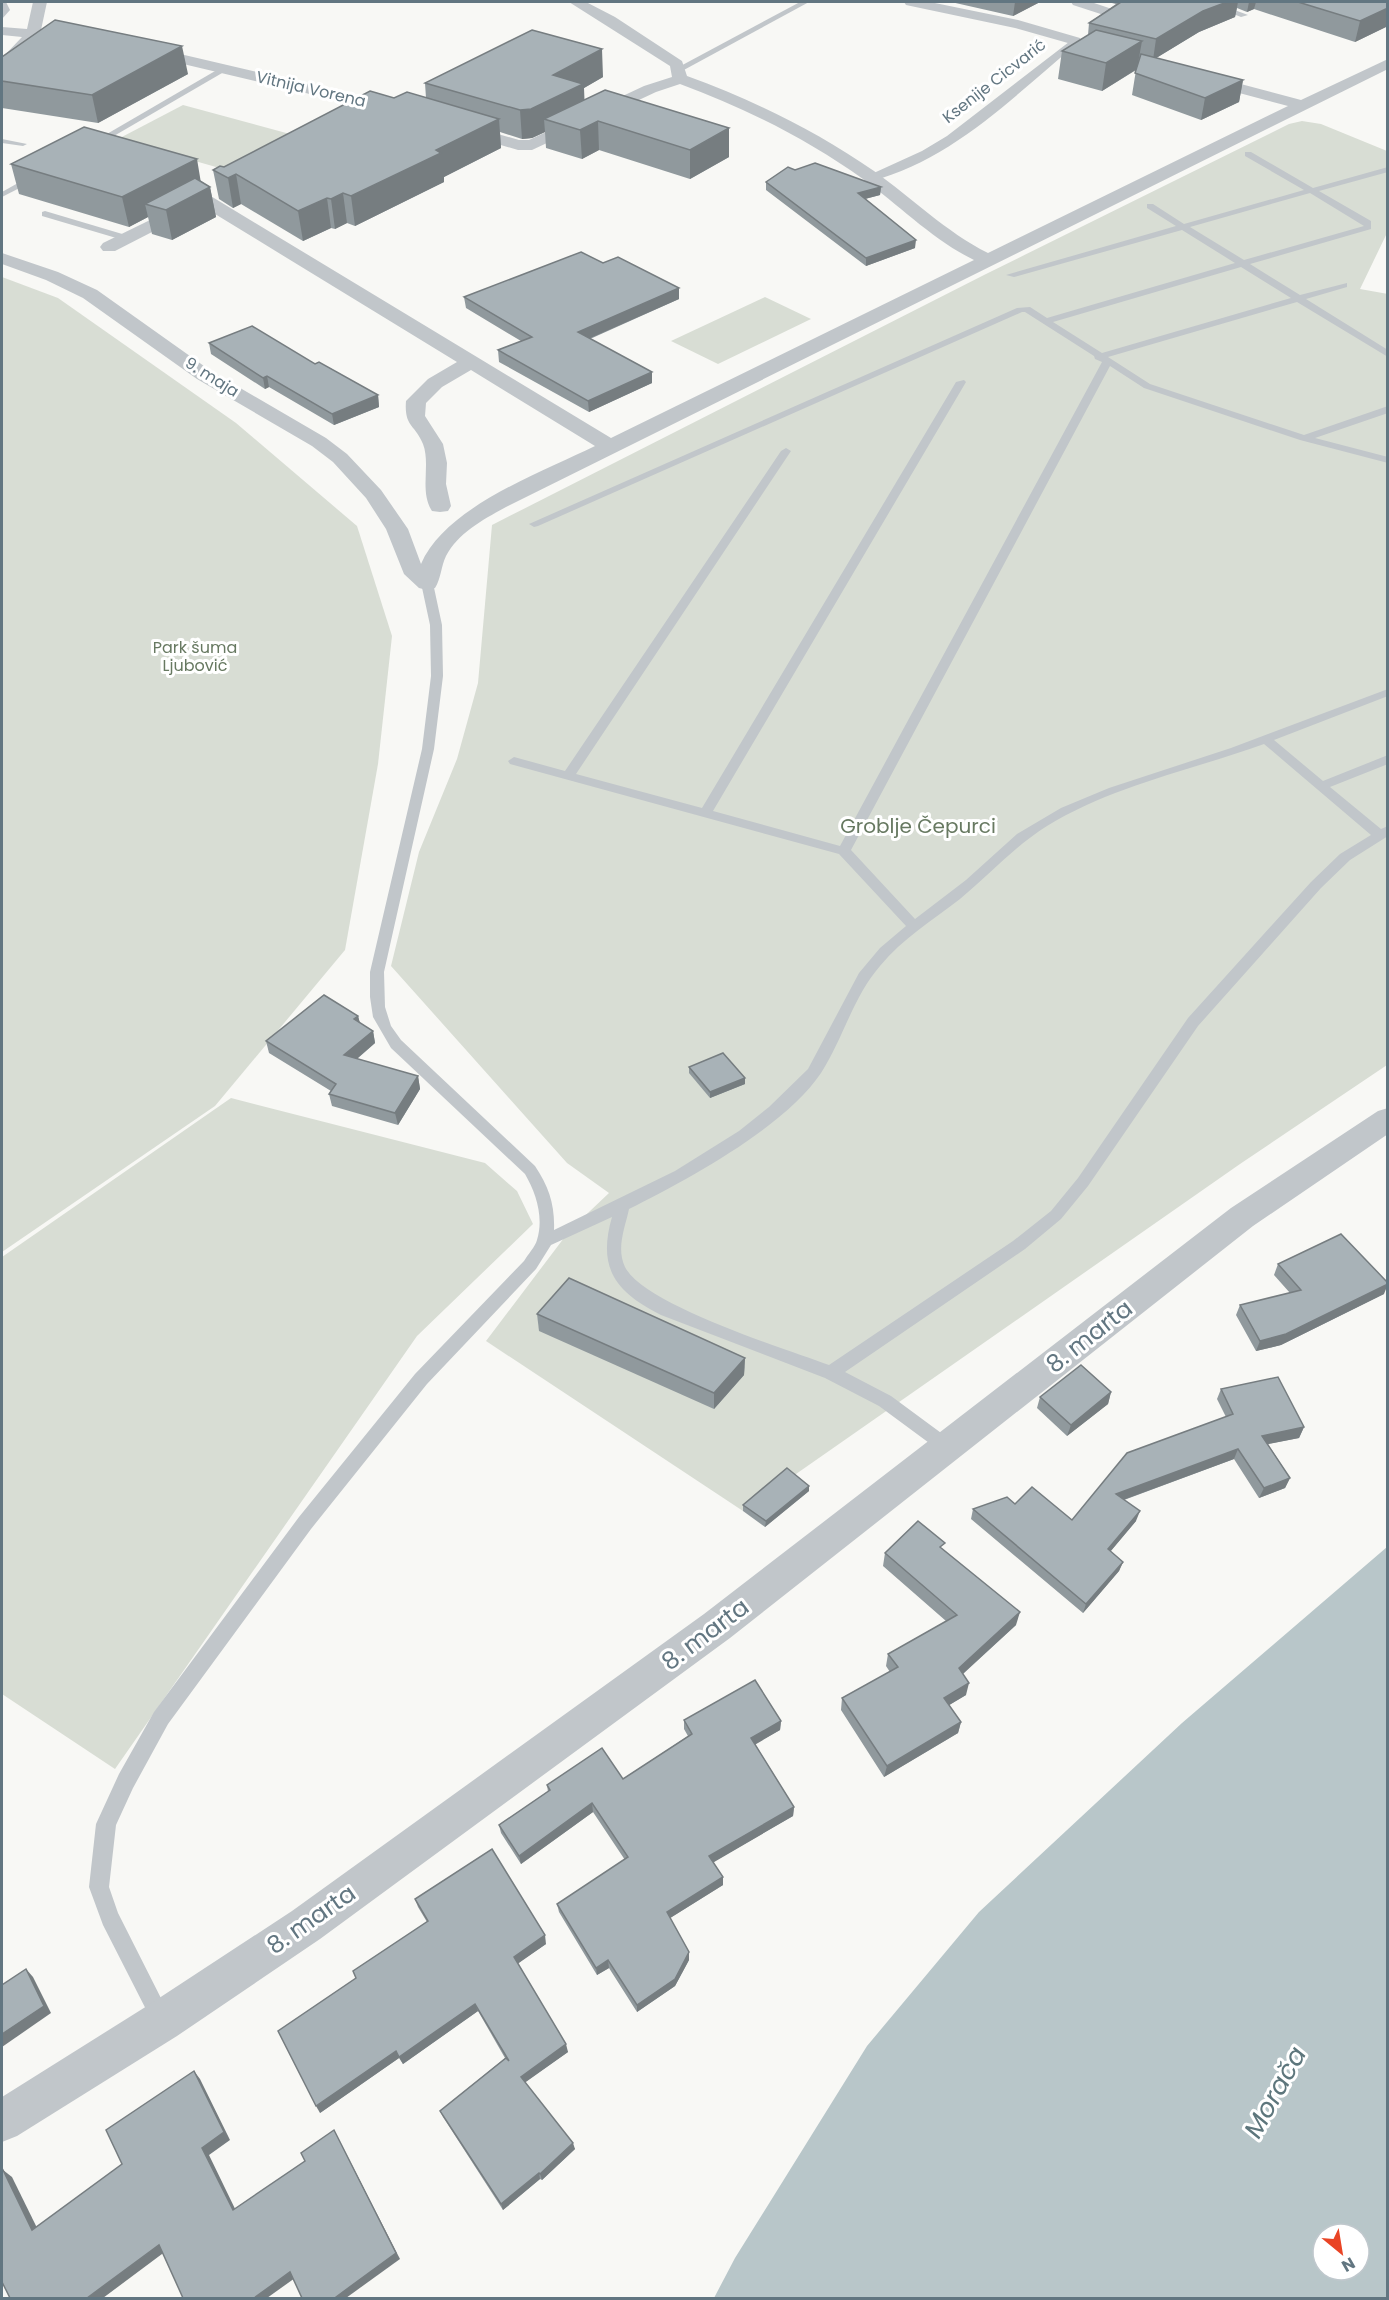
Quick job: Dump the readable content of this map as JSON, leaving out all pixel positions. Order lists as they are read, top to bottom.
{
  "streets": {
    "street": [
      "Ksenije Cicvarić",
      "Vitnija Vorena",
      "9. maja",
      "8. marta"
    ]
  },
  "water": ["Morača"],
  "parks": ["Park šuma Ljubović", "Groblje Čepurci"],
  "north": "bottom right"
}
